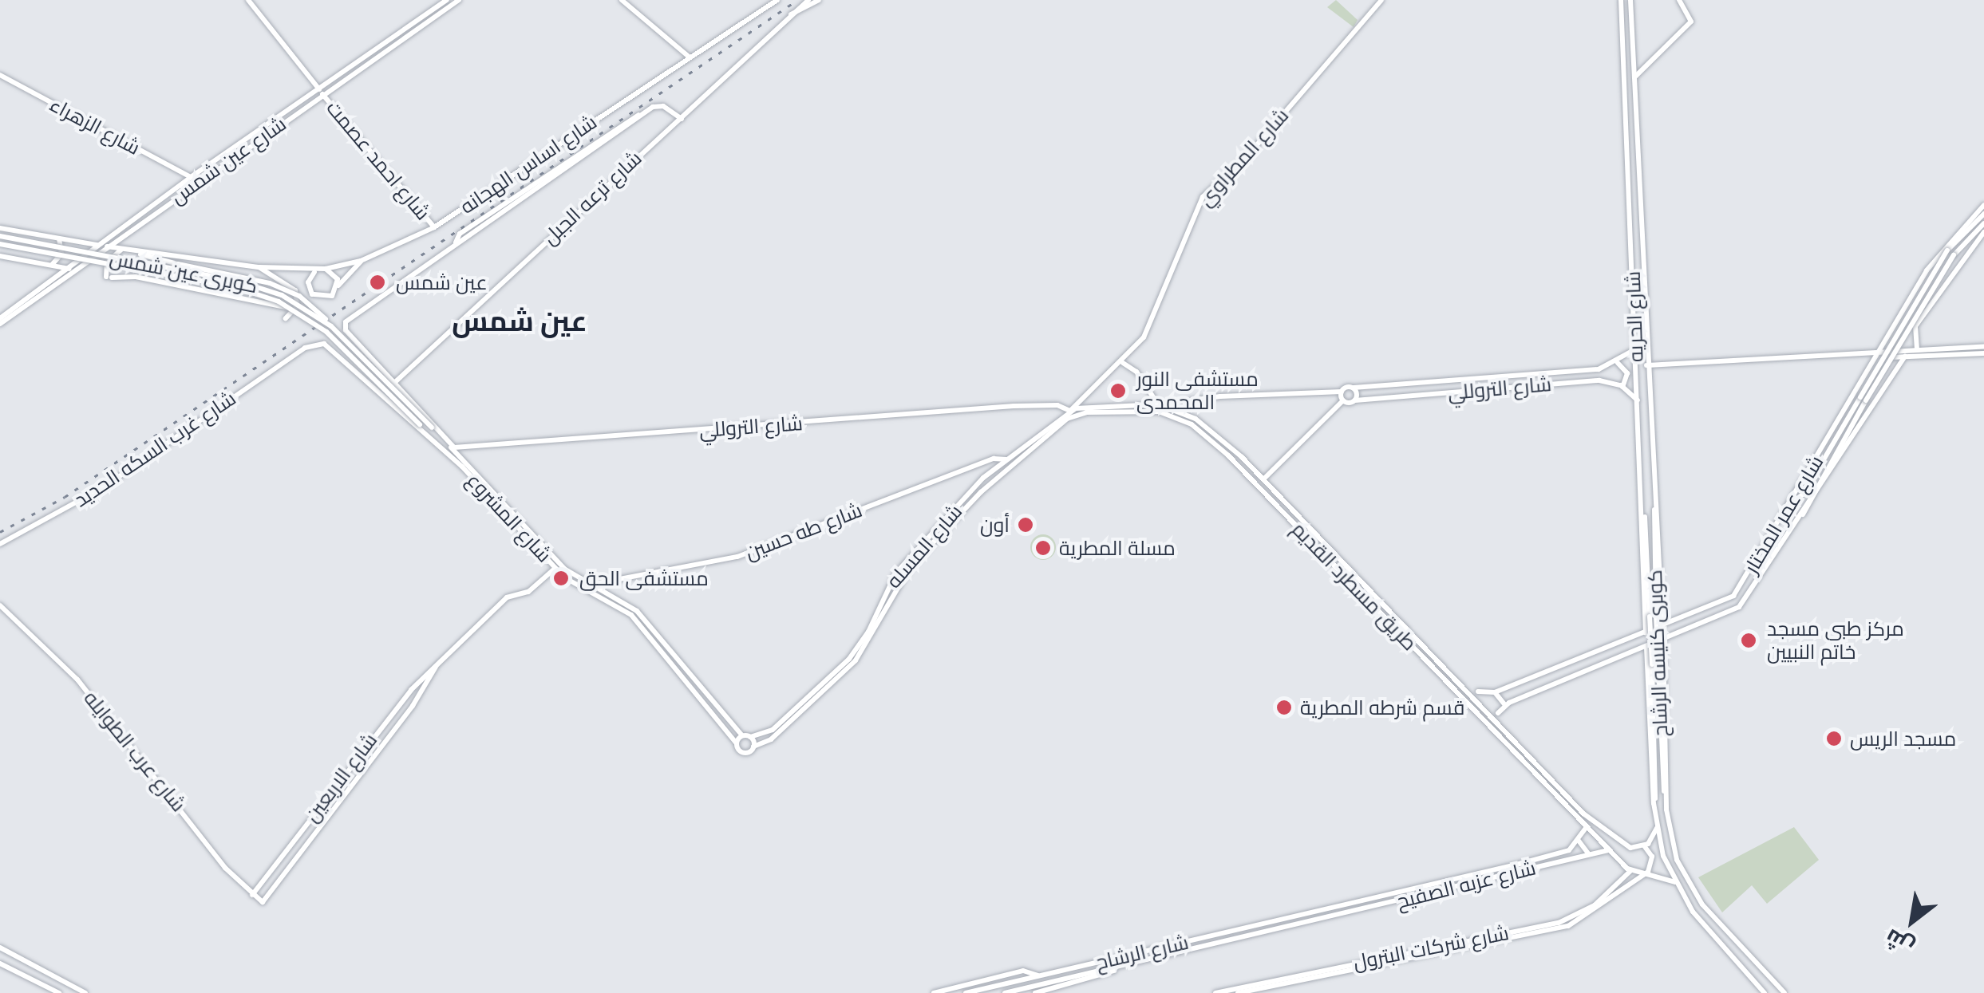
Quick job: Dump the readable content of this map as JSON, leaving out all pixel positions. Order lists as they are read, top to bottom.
{
  "streets": {
    "main road": [
      "شارع الزهراء",
      "شارع المطراوي",
      "شارع عين شمس",
      "شارع احمد عصمت",
      "شارع اساس الهجانه",
      "شارع ترعه الجبل",
      "كوبرى عين شمس",
      "شارع الحريه",
      "شارع التروللي",
      "شارع غرب السكه الحديد",
      "شارع عمر المختار",
      "شارع المشروع",
      "شارع طه حسين",
      "شارع المسله",
      "طريق مسطرد القديم",
      "كوبرى كنيسه الرشاح",
      "شارع عرب الطوايله",
      "شارع الاربعين",
      "شارع عزبه الصفيح",
      "شارع شركات البترول",
      "شارع الرشاح"
    ]
  },
  "crossings": [
    ["شارع الزهراء", "شارع عين شمس"],
    ["شارع عين شمس", "شارع احمد عصمت"],
    ["شارع احمد عصمت", "شارع اساس الهجانه"],
    ["شارع ترعه الجبل", "شارع المشروع"],
    ["كوبرى عين شمس", "شارع التروللي"],
    ["كوبرى عين شمس", "شارع المشروع"],
    ["شارع الحريه", "شارع التروللي"],
    ["شارع الحريه", "كوبرى كنيسه الرشاح"],
    ["شارع التروللي", "شارع المشروع"],
    ["شارع التروللي", "طريق مسطرد القديم"],
    ["شارع غرب السكه الحديد", "شارع المشروع"],
    ["شارع المشروع", "شارع طه حسين"],
    ["شارع المشروع", "شارع الاربعين"],
    ["شارع طه حسين", "شارع المسله"],
    ["شارع طه حسين", "طريق مسطرد القديم"],
    ["شارع المسله", "طريق مسطرد القديم"],
    ["طريق مسطرد القديم", "شارع عزبه الصفيح"],
    ["طريق مسطرد القديم", "شارع شركات البترول"],
    ["شارع عرب الطوايله", "شارع الاربعين"],
    ["شارع عزبه الصفيح", "شارع الرشاح"]
  ],
  "districts": ["عين شمس"],
  "places": [
    "عين شمس",
    "مستشفى النور المحمدى",
    "أون",
    "مسلة المطرية",
    "مستشفى الحق",
    "مركز طبي مسجد خاتم النبيين",
    "قسم شرطه المطرية",
    "مسجد الريس"
  ],
  "north": "bottom left"
}
